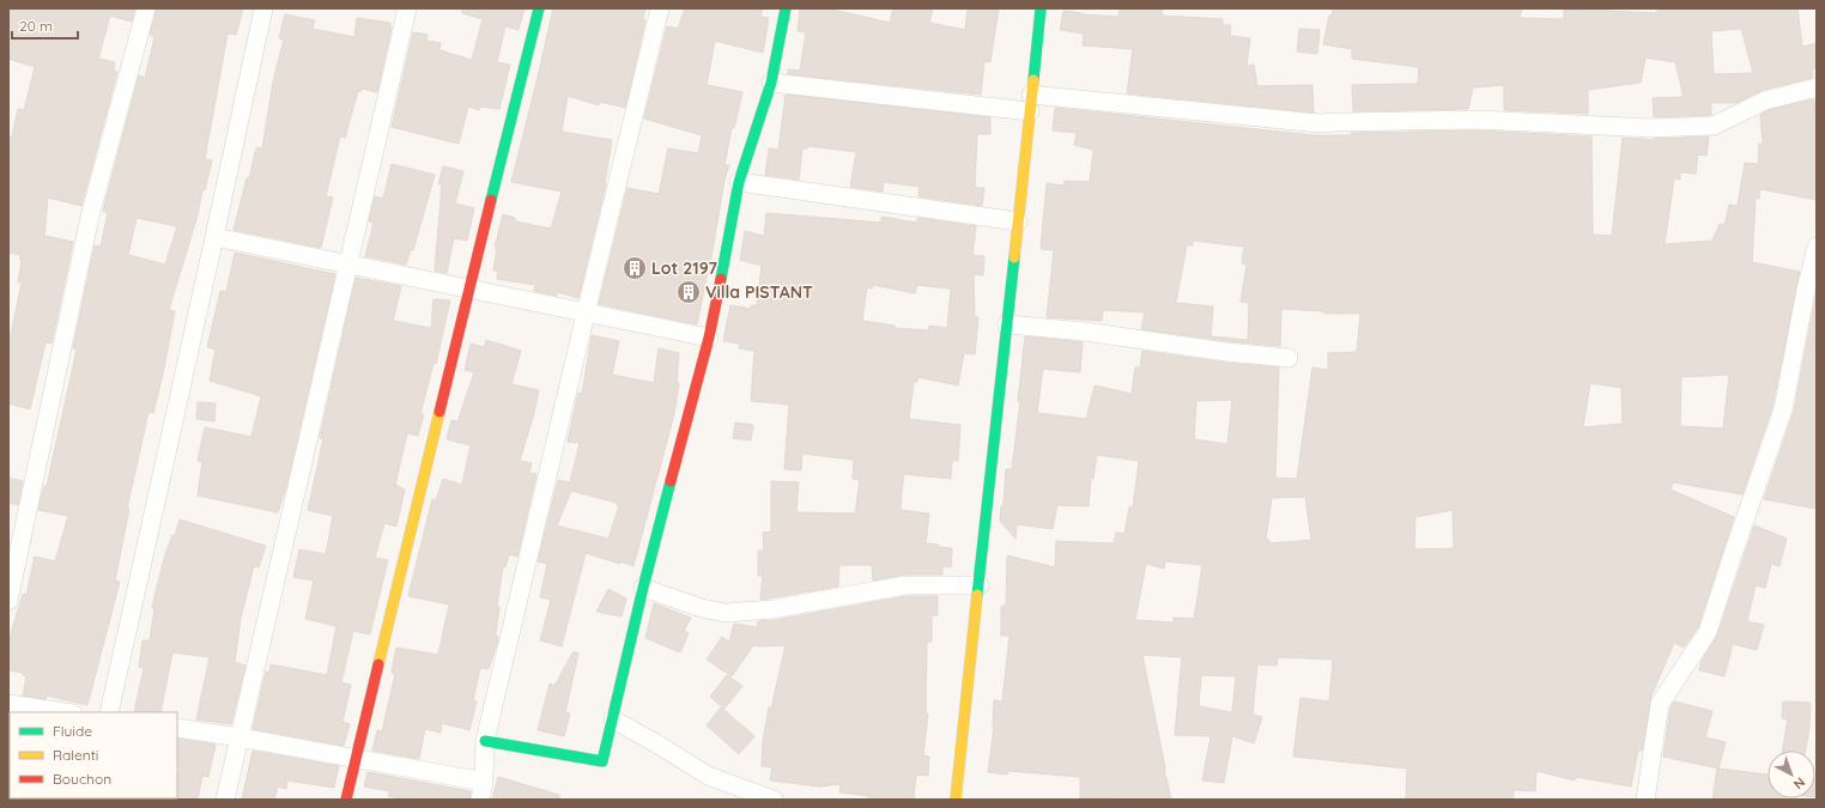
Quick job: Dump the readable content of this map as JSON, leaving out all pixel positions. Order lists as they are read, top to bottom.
{
  "places": {
    "building": ["Lot 2197", "Villa PISTANT"]
  },
  "legend": ["Fluide", "Ralenti", "Bouchon"],
  "scale_bar": "20 m",
  "north": "bottom right"
}
